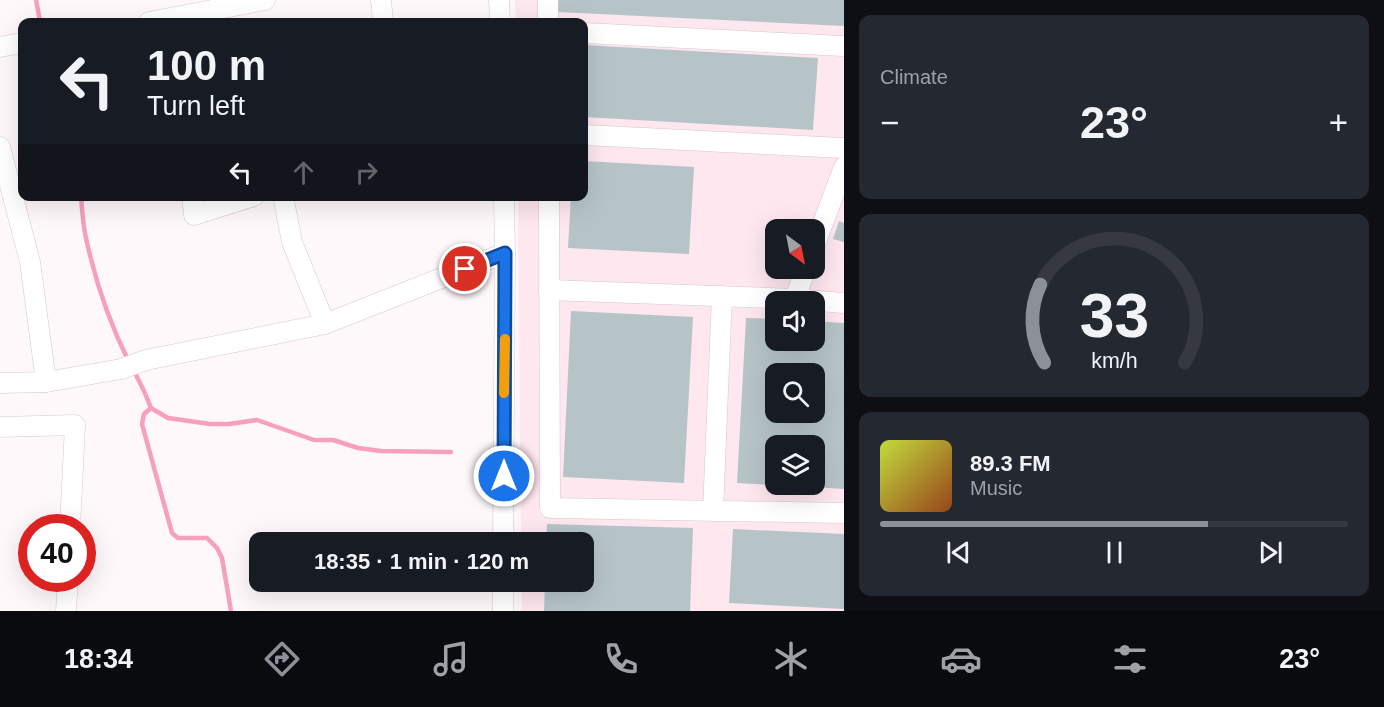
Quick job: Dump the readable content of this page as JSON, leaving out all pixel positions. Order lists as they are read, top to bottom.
{
  "north": "bottom right",
  "page": {
    "tile": "Climate",
    "turn": ["100 m", "Turn left"],
    "heat": ["−", "23°", "+"],
    "song": ["89.3 FM", "Music"],
    "limit": "40",
    "trip": "18:35 · 1 min · 120 m",
    "tabs": ["18:34", "23°"],
    "gauge": ["33", "km/h"]
  }
}
